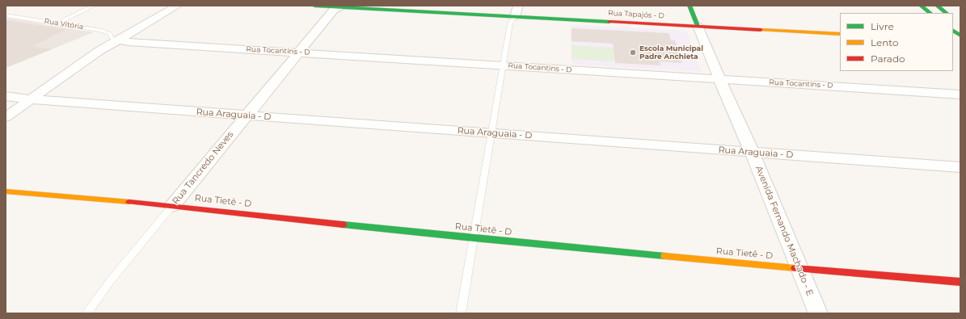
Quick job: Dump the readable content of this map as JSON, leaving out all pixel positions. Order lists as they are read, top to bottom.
{
  "streets": {
    "street": [
      "Rua Tapajós - D",
      "Rua Tocantins - D",
      "Rua Araguaia - D",
      "Rua Tancredo Neves",
      "Rua Tietê - D",
      "Avenida Fernando Machado - E"
    ],
    "lane": ["Rua Vitória"]
  },
  "crossings": [
    ["Rua Tapajós - D", "Rua Tancredo Neves"],
    ["Rua Tapajós - D", "Avenida Fernando Machado - E"],
    ["Rua Vitória", "Rua Tocantins - D"],
    ["Rua Tocantins - D", "Rua Tancredo Neves"],
    ["Rua Tocantins - D", "Avenida Fernando Machado - E"],
    ["Rua Araguaia - D", "Rua Tancredo Neves"],
    ["Rua Araguaia - D", "Avenida Fernando Machado - E"],
    ["Rua Tancredo Neves", "Rua Tietê - D"],
    ["Rua Tietê - D", "Avenida Fernando Machado - E"]
  ],
  "places": ["Escola Municipal Padre Anchieta"],
  "legend": ["Livre", "Lento", "Parado"]
}
